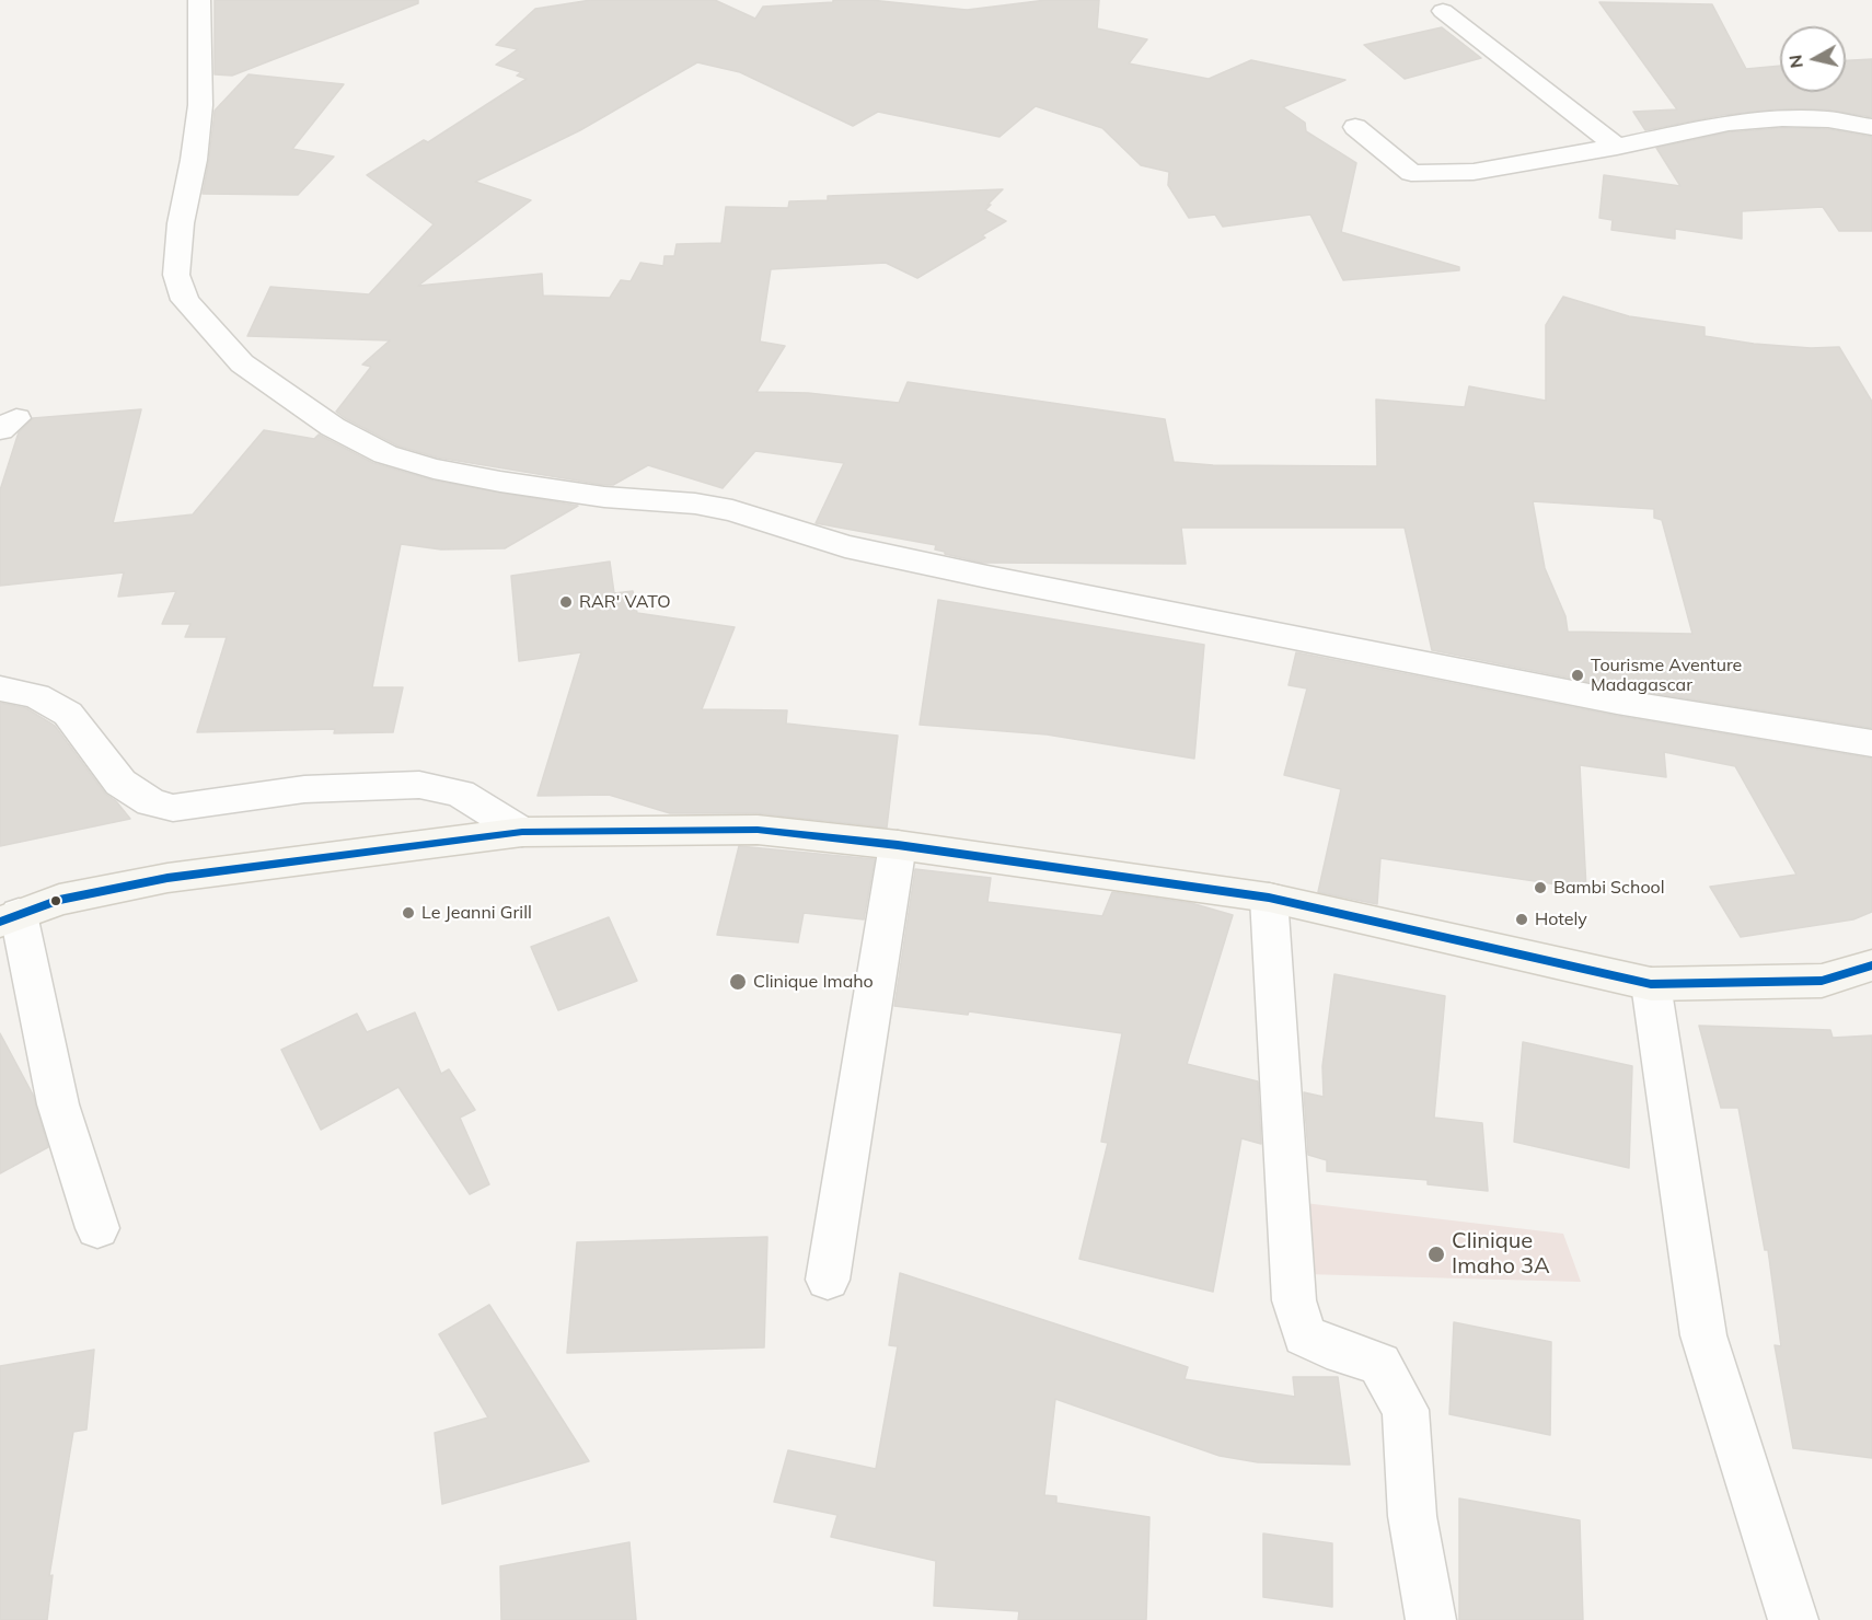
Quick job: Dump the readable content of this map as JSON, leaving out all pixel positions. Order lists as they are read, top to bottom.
{
  "places": [
    "RAR' VATO",
    "Tourisme Aventure Madagascar",
    "Bambi School",
    "Le Jeanni Grill",
    "Hotely",
    "Clinique Imaho",
    "Clinique Imaho 3A"
  ],
  "north": "left"
}
